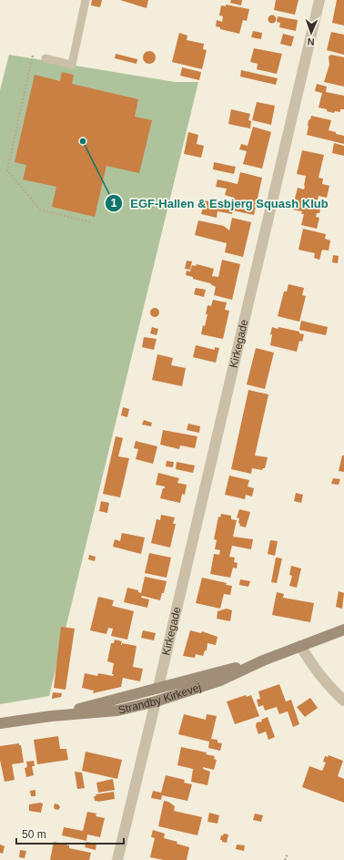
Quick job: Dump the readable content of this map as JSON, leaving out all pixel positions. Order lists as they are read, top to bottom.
{
  "streets": {
    "street": ["Kirkegade", "Strandby Kirkevej"]
  },
  "crossings": [
    ["Kirkegade", "Strandby Kirkevej"]
  ],
  "places": ["EGF-Hallen & Esbjerg Squash Klub"],
  "scale_bar": "50 m",
  "north": "bottom"
}
